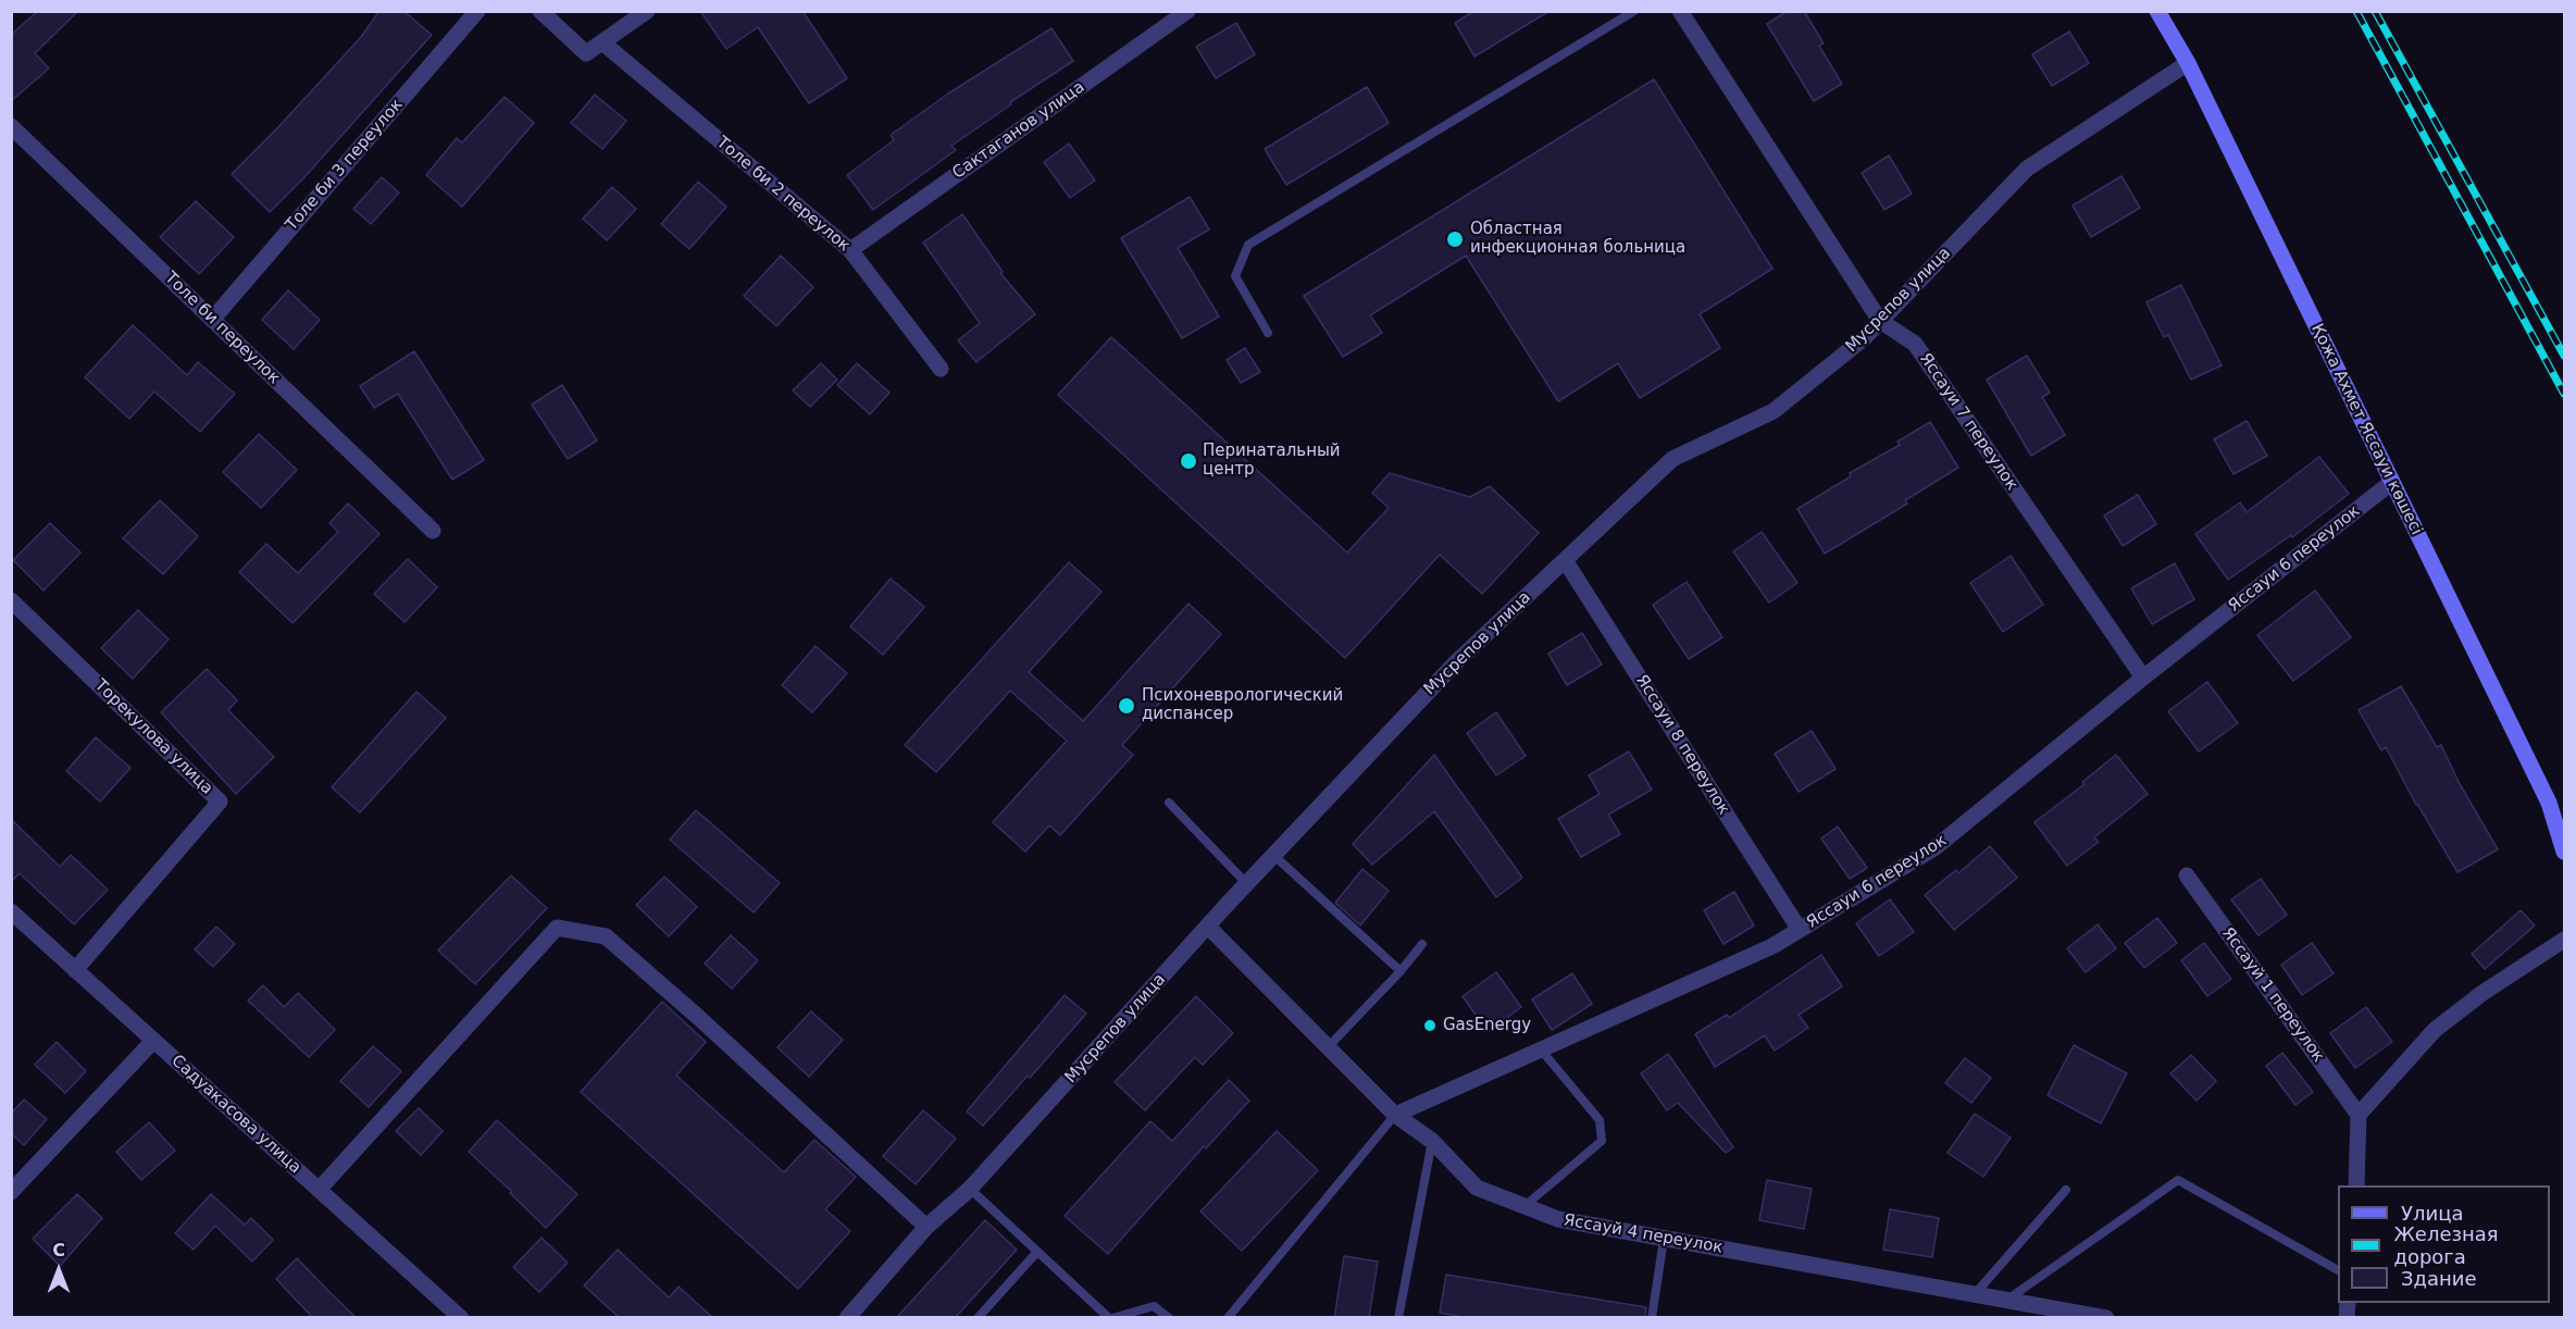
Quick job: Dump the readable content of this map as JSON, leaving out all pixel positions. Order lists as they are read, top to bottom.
{
  "streets": {
    "street": [
      "Сактаганов улица",
      "Толе би 3 переулок",
      "Толе би 2 переулок",
      "Мусрепов улица",
      "Толе би переулок",
      "Яссауи 7 переулок",
      "Қожа Ахмет Яссауи көшесі",
      "Яссауи 6 переулок",
      "Торекулова улица",
      "Яссауи 8 переулок",
      "Яссауй 1 переулок",
      "Садуакасова улица",
      "Яссауй 4 переулок"
    ]
  },
  "crossings": [
    ["Сактаганов улица", "Толе би 2 переулок"],
    ["Толе би 3 переулок", "Толе би переулок"],
    ["Мусрепов улица", "Яссауи 7 переулок"],
    ["Мусрепов улица", "Қожа Ахмет Яссауи көшесі"],
    ["Мусрепов улица", "Яссауи 8 переулок"],
    ["Мусрепов улица", "Яссауй 4 переулок"],
    ["Яссауи 7 переулок", "Яссауи 6 переулок"],
    ["Қожа Ахмет Яссауи көшесі", "Яссауи 6 переулок"],
    ["Яссауи 6 переулок", "Яссауи 8 переулок"],
    ["Яссауи 6 переулок", "Яссауй 4 переулок"],
    ["Торекулова улица", "Садуакасова улица"]
  ],
  "places": [
    "Областная инфекционная больница",
    "Перинатальный центр",
    "Психоневрологический диспансер",
    "GasEnergy"
  ],
  "legend": ["Улица", "Железная дорога", "Здание"],
  "north": "top"
}
